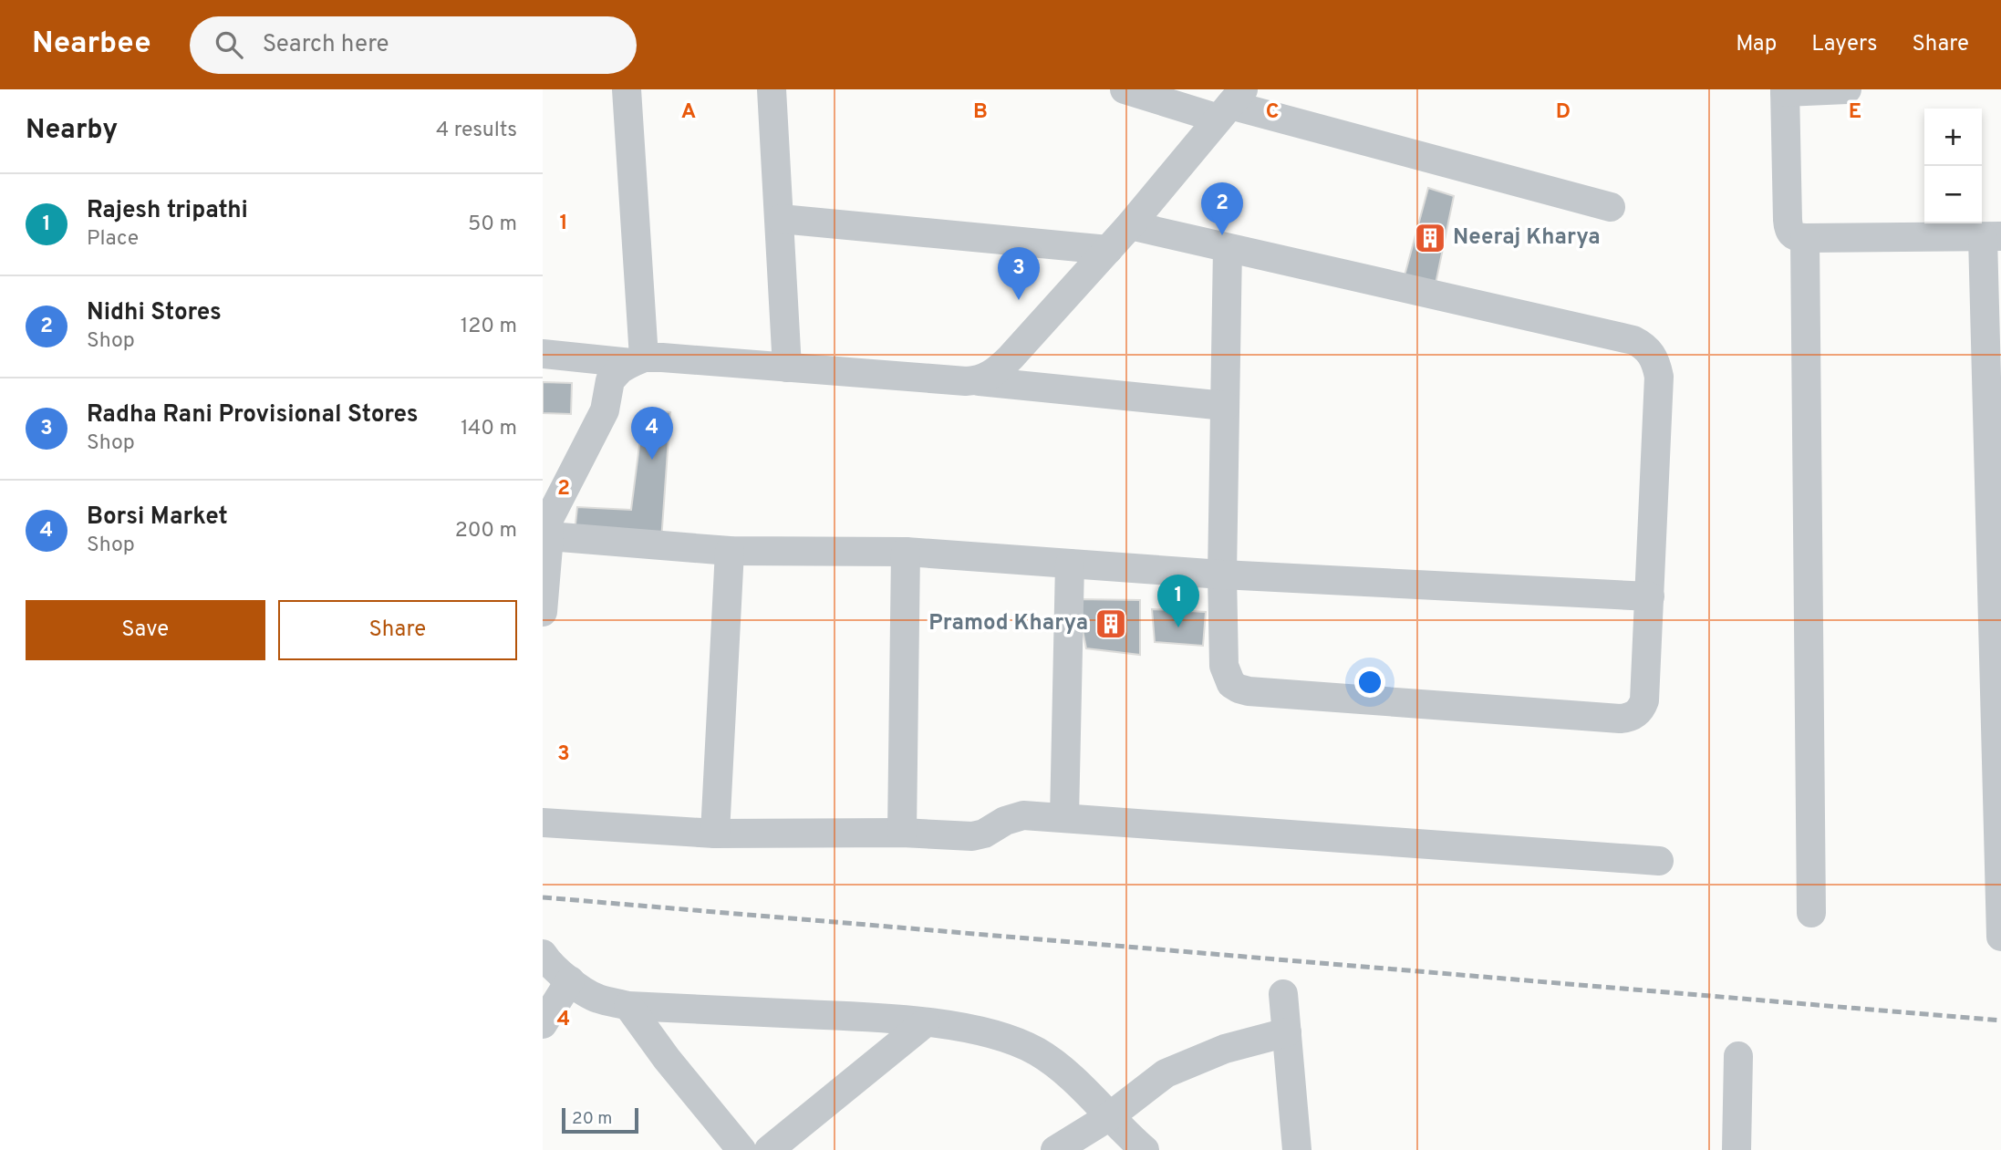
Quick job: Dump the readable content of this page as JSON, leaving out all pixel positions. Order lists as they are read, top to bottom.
{
  "places": {
    "building": ["Neeraj Kharya", "Pramod Kharya"]
  },
  "scale_bar": "20 m",
  "page": {
    "header": "Nearbee",
    "search": "Search here",
    "nav": ["Map", "Layers", "Share"],
    "heading": ["Nearby", "4 results"],
    "map_buttons": ["+", "−"],
    "list": [
      {
        "mark": "1",
        "name": "Rajesh tripathi",
        "note": "Place",
        "value": "50 m"
      },
      {
        "mark": "2",
        "name": "Nidhi Stores",
        "note": "Shop",
        "value": "120 m"
      },
      {
        "mark": "3",
        "name": "Radha Rani Provisional Stores",
        "note": "Shop",
        "value": "140 m"
      },
      {
        "mark": "4",
        "name": "Borsi Market",
        "note": "Shop",
        "value": "200 m"
      }
    ],
    "pins": [
      "2",
      "3",
      "4",
      "1"
    ],
    "buttons": ["Save", "Share"],
    "scale": "20 m"
  },
  "grid": {
    "columns": [
      "A",
      "B",
      "C",
      "D",
      "E"
    ],
    "rows": [
      "1",
      "2",
      "3",
      "4"
    ]
  }
}
